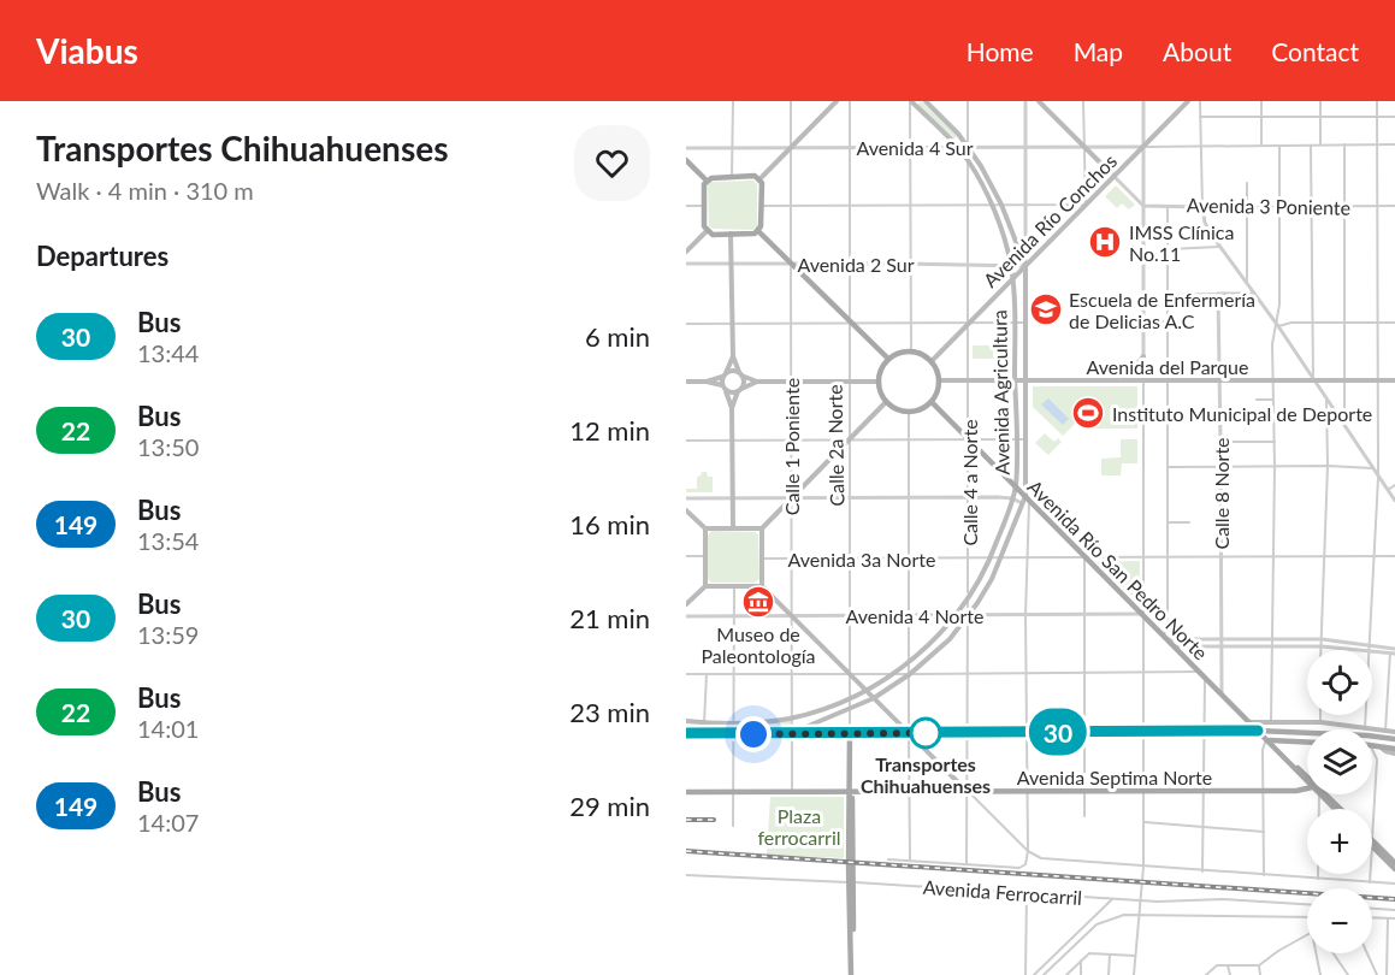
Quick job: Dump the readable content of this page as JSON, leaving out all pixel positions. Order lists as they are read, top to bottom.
{
  "streets": {
    "main road": [
      "Avenida Río Conchos",
      "Avenida del Parque",
      "Avenida Agricultura",
      "Calle 2a Norte",
      "Avenida Río San Pedro Norte",
      "Avenida Septima Norte"
    ],
    "street": [
      "Avenida 4 Sur",
      "Avenida 3 Poniente",
      "Avenida 2 Sur",
      "Calle 1 Poniente",
      "Calle 4 a Norte",
      "Calle 8 Norte",
      "Avenida 3a Norte",
      "Avenida 4 Norte",
      "Avenida Ferrocarril"
    ]
  },
  "crossings": [
    ["Avenida 4 Sur", "Avenida Río Conchos"],
    ["Avenida 4 Sur", "Avenida Agricultura"],
    ["Avenida 4 Sur", "Calle 2a Norte"],
    ["Avenida 4 Sur", "Calle 1 Poniente"],
    ["Avenida 4 Sur", "Calle 4 a Norte"],
    ["Avenida Río Conchos", "Avenida 2 Sur"],
    ["Avenida Río Conchos", "Avenida del Parque"],
    ["Avenida Río Conchos", "Avenida Agricultura"],
    ["Avenida Río Conchos", "Calle 4 a Norte"],
    ["Avenida Río Conchos", "Avenida Río San Pedro Norte"],
    ["Avenida 2 Sur", "Avenida Agricultura"],
    ["Avenida 2 Sur", "Calle 2a Norte"],
    ["Avenida 2 Sur", "Calle 1 Poniente"],
    ["Avenida 2 Sur", "Calle 4 a Norte"],
    ["Avenida del Parque", "Avenida Agricultura"],
    ["Avenida del Parque", "Calle 4 a Norte"],
    ["Avenida del Parque", "Calle 8 Norte"],
    ["Avenida del Parque", "Avenida Río San Pedro Norte"],
    ["Avenida Agricultura", "Calle 2a Norte"],
    ["Avenida Agricultura", "Calle 1 Poniente"],
    ["Avenida Agricultura", "Calle 4 a Norte"],
    ["Avenida Agricultura", "Avenida 3a Norte"],
    ["Avenida Agricultura", "Avenida Río San Pedro Norte"],
    ["Avenida Agricultura", "Avenida 4 Norte"],
    ["Calle 2a Norte", "Avenida 3a Norte"],
    ["Calle 2a Norte", "Avenida 4 Norte"],
    ["Calle 2a Norte", "Avenida Septima Norte"],
    ["Calle 2a Norte", "Avenida Ferrocarril"],
    ["Calle 1 Poniente", "Avenida 3a Norte"],
    ["Calle 1 Poniente", "Avenida 4 Norte"],
    ["Calle 1 Poniente", "Avenida Septima Norte"],
    ["Calle 4 a Norte", "Avenida 3a Norte"],
    ["Calle 4 a Norte", "Avenida Río San Pedro Norte"],
    ["Calle 4 a Norte", "Avenida 4 Norte"],
    ["Calle 4 a Norte", "Avenida Septima Norte"],
    ["Calle 8 Norte", "Avenida 3a Norte"],
    ["Calle 8 Norte", "Avenida Río San Pedro Norte"],
    ["Avenida 3a Norte", "Avenida Río San Pedro Norte"],
    ["Avenida Río San Pedro Norte", "Avenida 4 Norte"]
  ],
  "parks": ["Plaza ferrocarril"],
  "places": {
    "hospital": ["IMSS Clínica No.11"],
    "school or university": ["Escuela de Enfermería de Delicias A.C"],
    "sports": ["Instituto Municipal de Deporte"],
    "museum": ["Museo de Paleontología"],
    "other": ["Transportes Chihuahuenses"]
  },
  "lines": ["bus line 30"],
  "page": {
    "header": "Viabus",
    "nav": [
      "Home",
      "Map",
      "About",
      "Contact"
    ],
    "heading": [
      ["Transportes Chihuahuenses", "Walk · 4 min · 310 m"],
      "Departures"
    ],
    "on_map": "30",
    "list": [
      {
        "mark": "30",
        "name": "Bus",
        "note": "13:44",
        "value": "6 min"
      },
      {
        "mark": "22",
        "name": "Bus",
        "note": "13:50",
        "value": "12 min"
      },
      {
        "mark": "149",
        "name": "Bus",
        "note": "13:54",
        "value": "16 min"
      },
      {
        "mark": "30",
        "name": "Bus",
        "note": "13:59",
        "value": "21 min"
      },
      {
        "mark": "22",
        "name": "Bus",
        "note": "14:01",
        "value": "23 min"
      },
      {
        "mark": "149",
        "name": "Bus",
        "note": "14:07",
        "value": "29 min"
      }
    ],
    "map_buttons": ["+", "−"]
  }
}
